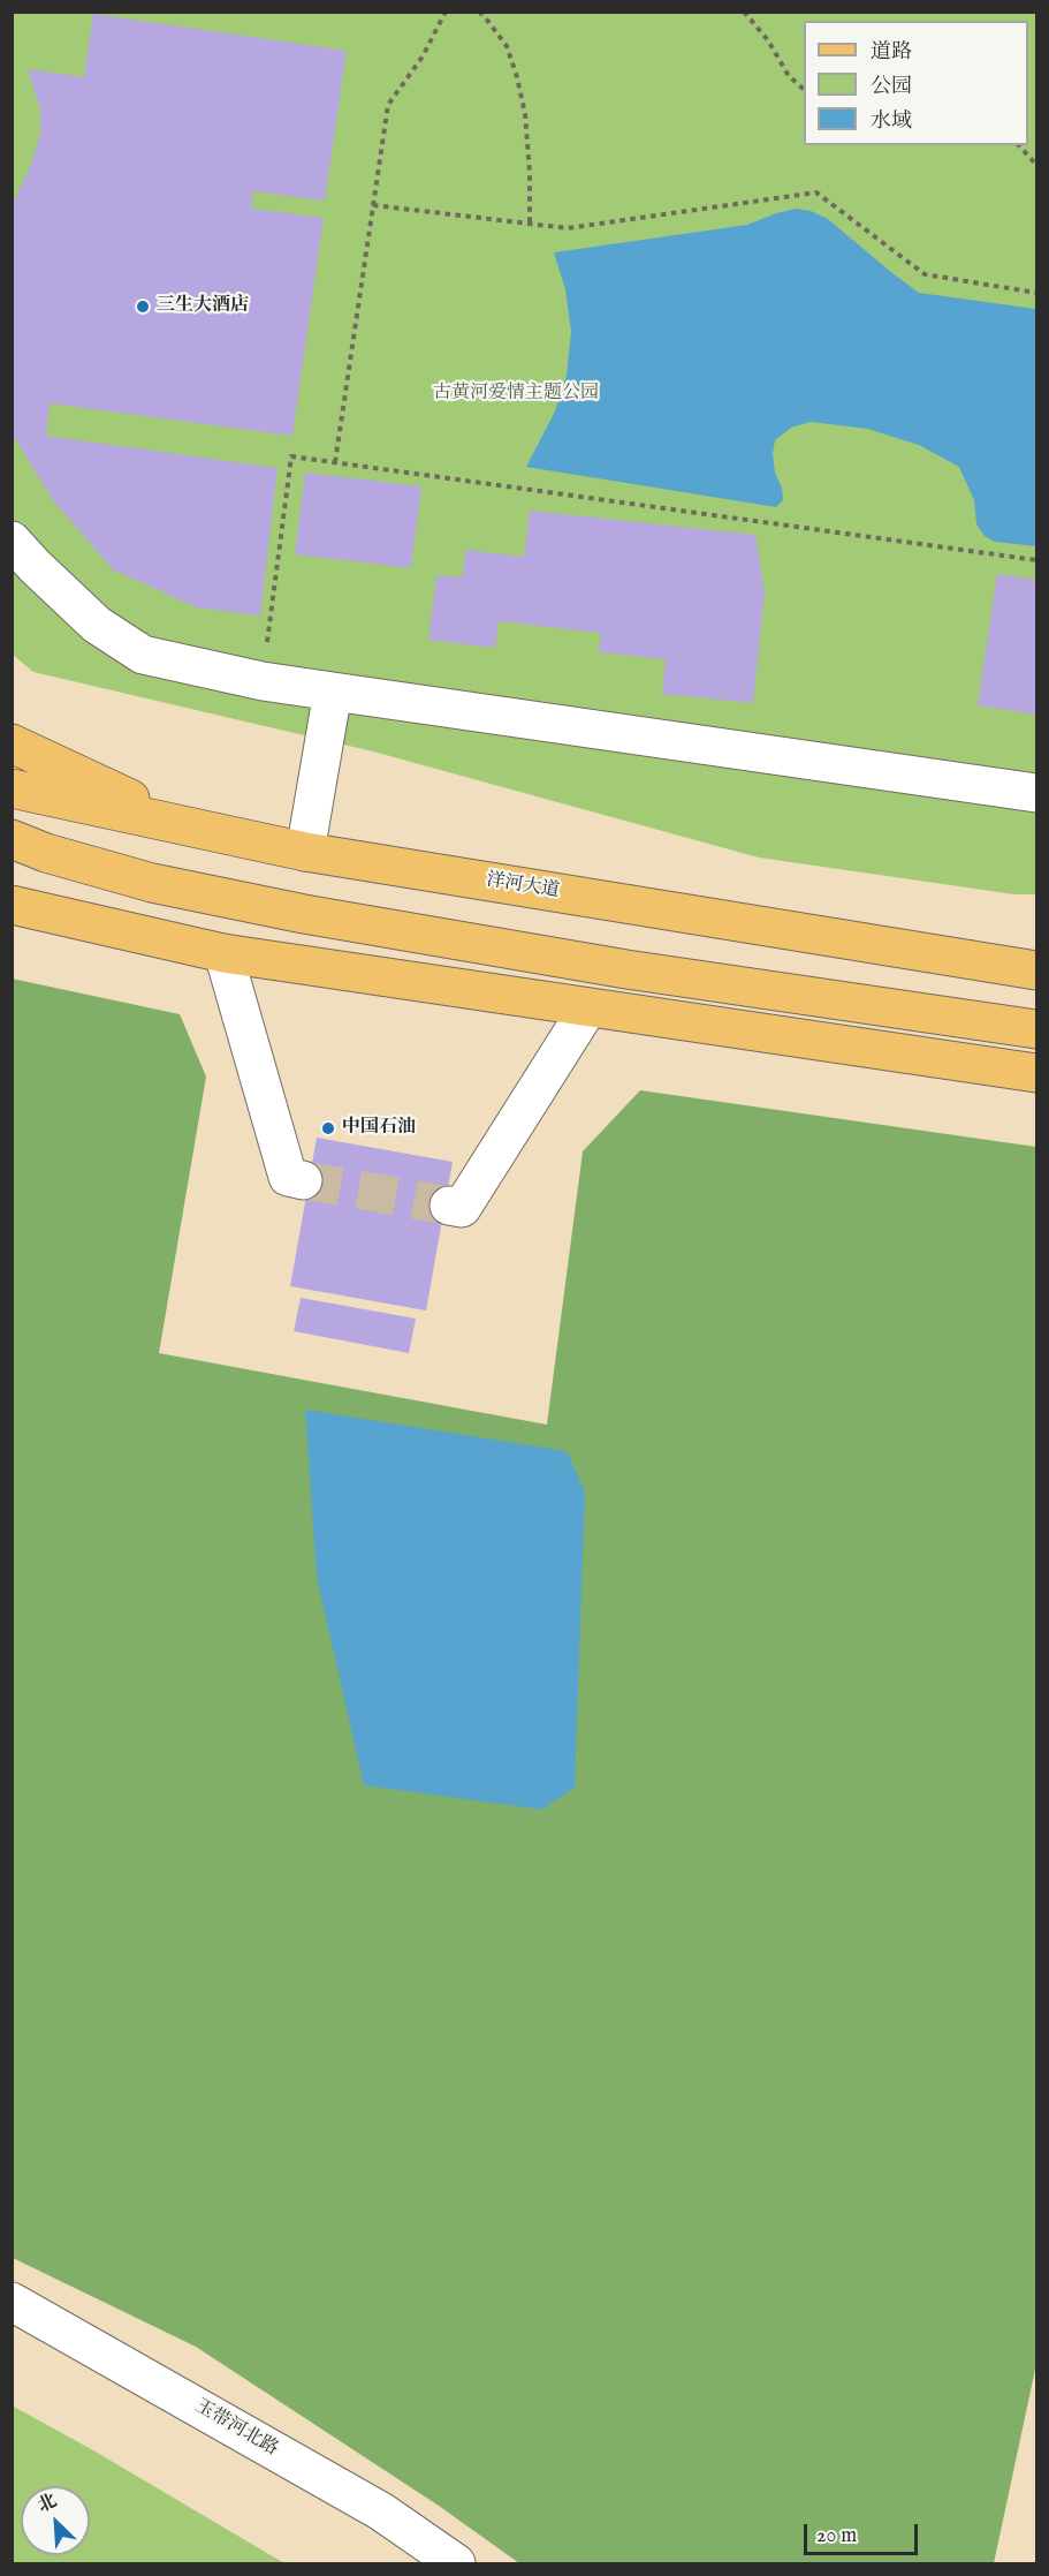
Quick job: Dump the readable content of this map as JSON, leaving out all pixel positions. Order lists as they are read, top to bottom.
{
  "streets": {
    "main road": ["洋河大道"],
    "street": ["玉带河北路"]
  },
  "parks": ["古黄河爱情主题公园"],
  "places": ["三生大酒店", "中国石油"],
  "legend": ["道路", "公园", "水域"],
  "scale_bar": "20 m",
  "north": "top left"
}
